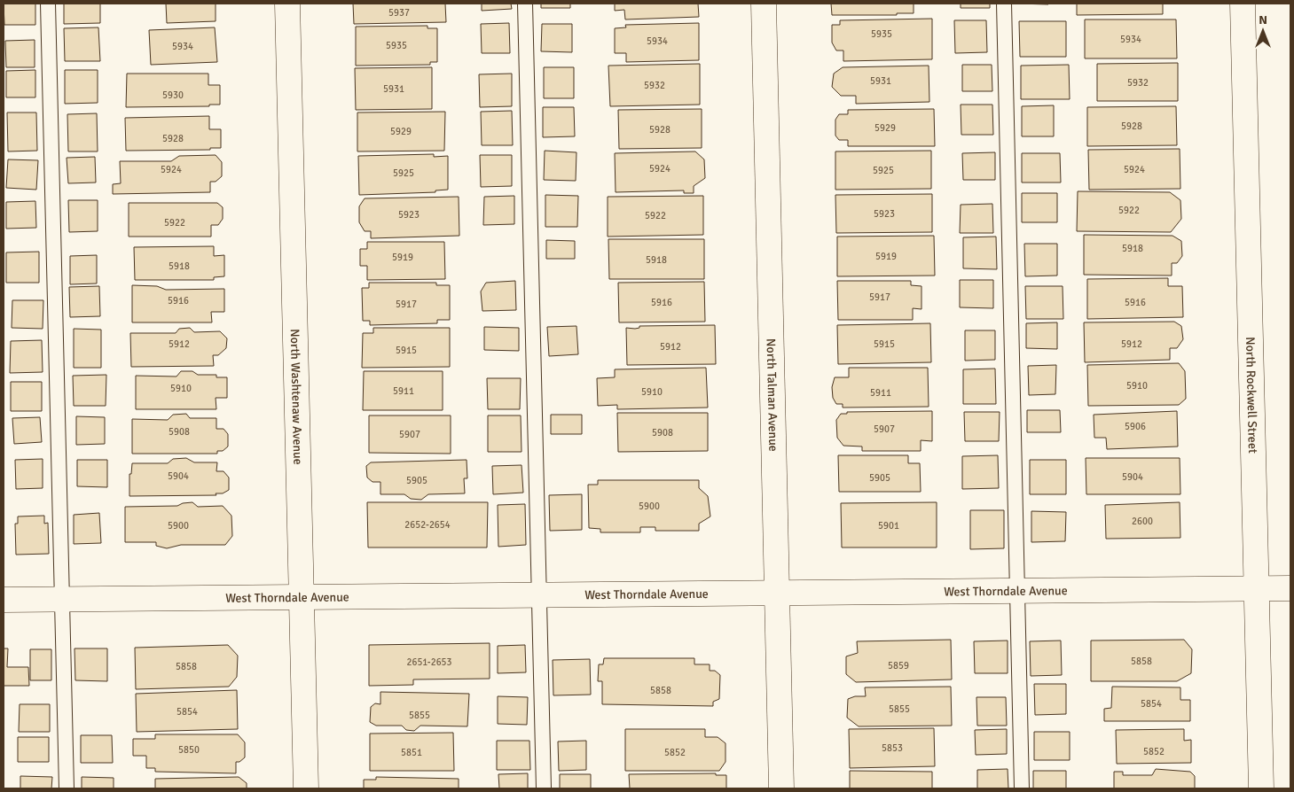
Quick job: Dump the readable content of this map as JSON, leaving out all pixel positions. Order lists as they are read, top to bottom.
{
  "streets": {
    "street": [
      "North Washtenaw Avenue",
      "North Talman Avenue",
      "North Rockwell Street",
      "West Thorndale Avenue"
    ]
  },
  "crossings": [
    ["North Washtenaw Avenue", "West Thorndale Avenue"],
    ["North Talman Avenue", "West Thorndale Avenue"],
    ["North Rockwell Street", "West Thorndale Avenue"]
  ],
  "house_numbers": [
    "5937",
    "5935",
    "5934",
    "5934",
    "5935",
    "5934",
    "5931",
    "5932",
    "5932",
    "5931",
    "5930",
    "5928",
    "5929",
    "5928",
    "5929",
    "5928",
    "5924",
    "5924",
    "5924",
    "5925",
    "5925",
    "5922",
    "5923",
    "5923",
    "5922",
    "5922",
    "5918",
    "5919",
    "5919",
    "5918",
    "5918",
    "5917",
    "5916",
    "5916",
    "5916",
    "5917",
    "5912",
    "5915",
    "5912",
    "5912",
    "5915",
    "5910",
    "5910",
    "5911",
    "5910",
    "5911",
    "5906",
    "5907",
    "5908",
    "5908",
    "5907",
    "5904",
    "5904",
    "5905",
    "5905",
    "5900",
    "2600",
    "2652-2654",
    "5900",
    "5901",
    "5858",
    "2651-2653",
    "5859",
    "5858",
    "5858",
    "5854",
    "5855",
    "5854",
    "5855",
    "5853",
    "5850",
    "5852",
    "5851",
    "5852"
  ],
  "north": "top"
}
